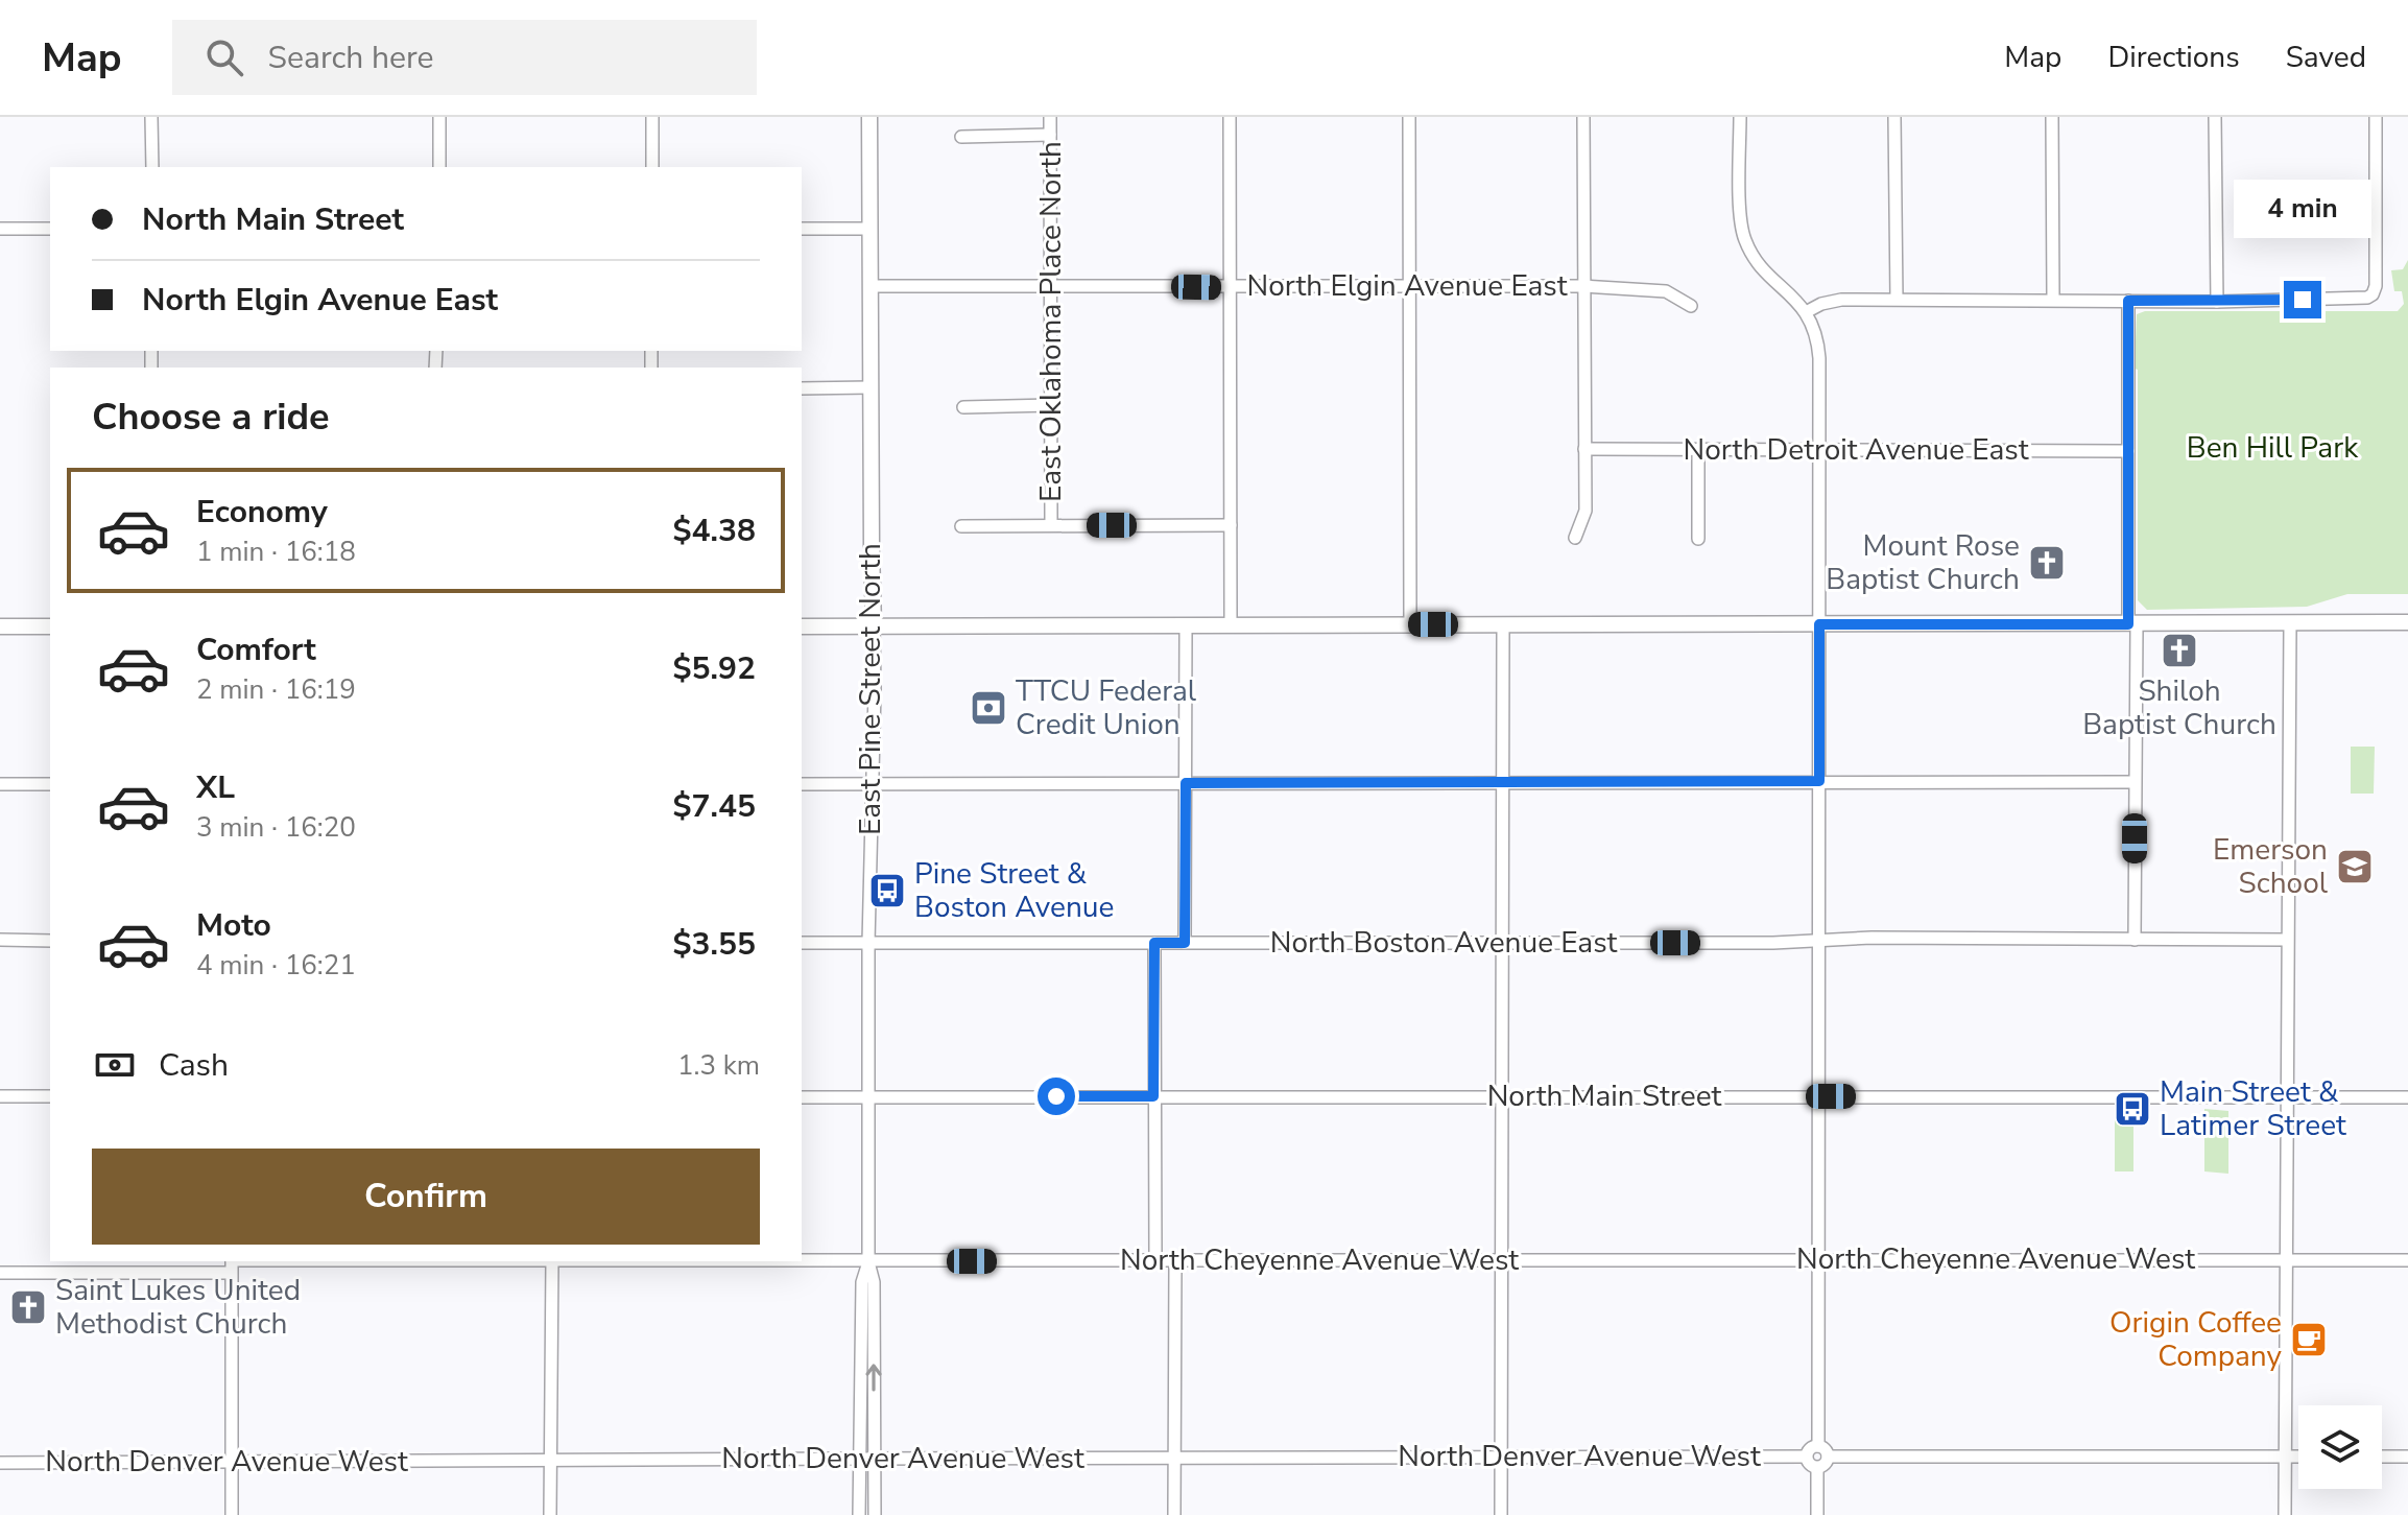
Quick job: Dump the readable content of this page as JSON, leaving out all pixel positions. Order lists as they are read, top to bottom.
{
  "streets": {
    "main road": ["East Pine Street North"],
    "street": [
      "North Elgin Avenue East",
      "East Oklahoma Place North",
      "North Detroit Avenue East",
      "North Boston Avenue East",
      "North Main Street",
      "North Cheyenne Avenue West",
      "North Denver Avenue West"
    ]
  },
  "crossings": [
    ["North Elgin Avenue East", "East Oklahoma Place North"],
    ["North Elgin Avenue East", "East Pine Street North"],
    ["East Pine Street North", "North Boston Avenue East"],
    ["East Pine Street North", "North Main Street"],
    ["East Pine Street North", "North Cheyenne Avenue West"],
    ["East Pine Street North", "North Denver Avenue West"]
  ],
  "parks": ["Ben Hill Park"],
  "places": {
    "church": ["Mount Rose Baptist Church", "Shiloh Baptist Church", "Saint Lukes United Methodist Church"],
    "bank": ["TTCU Federal Credit Union"],
    "school or university": ["Emerson School"],
    "bus stop": ["Pine Street & Boston Avenue", "Main Street & Latimer Street"],
    "cafe": ["Origin Coffee Company"]
  },
  "page": {
    "header": "Map",
    "search": "Search here",
    "nav": ["Map", "Directions", "Saved"],
    "banner": ["North Main Street", "North Elgin Avenue East"],
    "bubble": "4 min",
    "heading": "Choose a ride",
    "list": [
      {
        "name": "Economy",
        "note": "1 min · 16:18",
        "value": "$4.38"
      },
      {
        "name": "Comfort",
        "note": "2 min · 16:19",
        "value": "$5.92"
      },
      {
        "name": "XL",
        "note": "3 min · 16:20",
        "value": "$7.45"
      },
      {
        "name": "Moto",
        "note": "4 min · 16:21",
        "value": "$3.55"
      }
    ],
    "pay": ["Cash", "1.3 km"],
    "buttons": "Confirm"
  }
}
